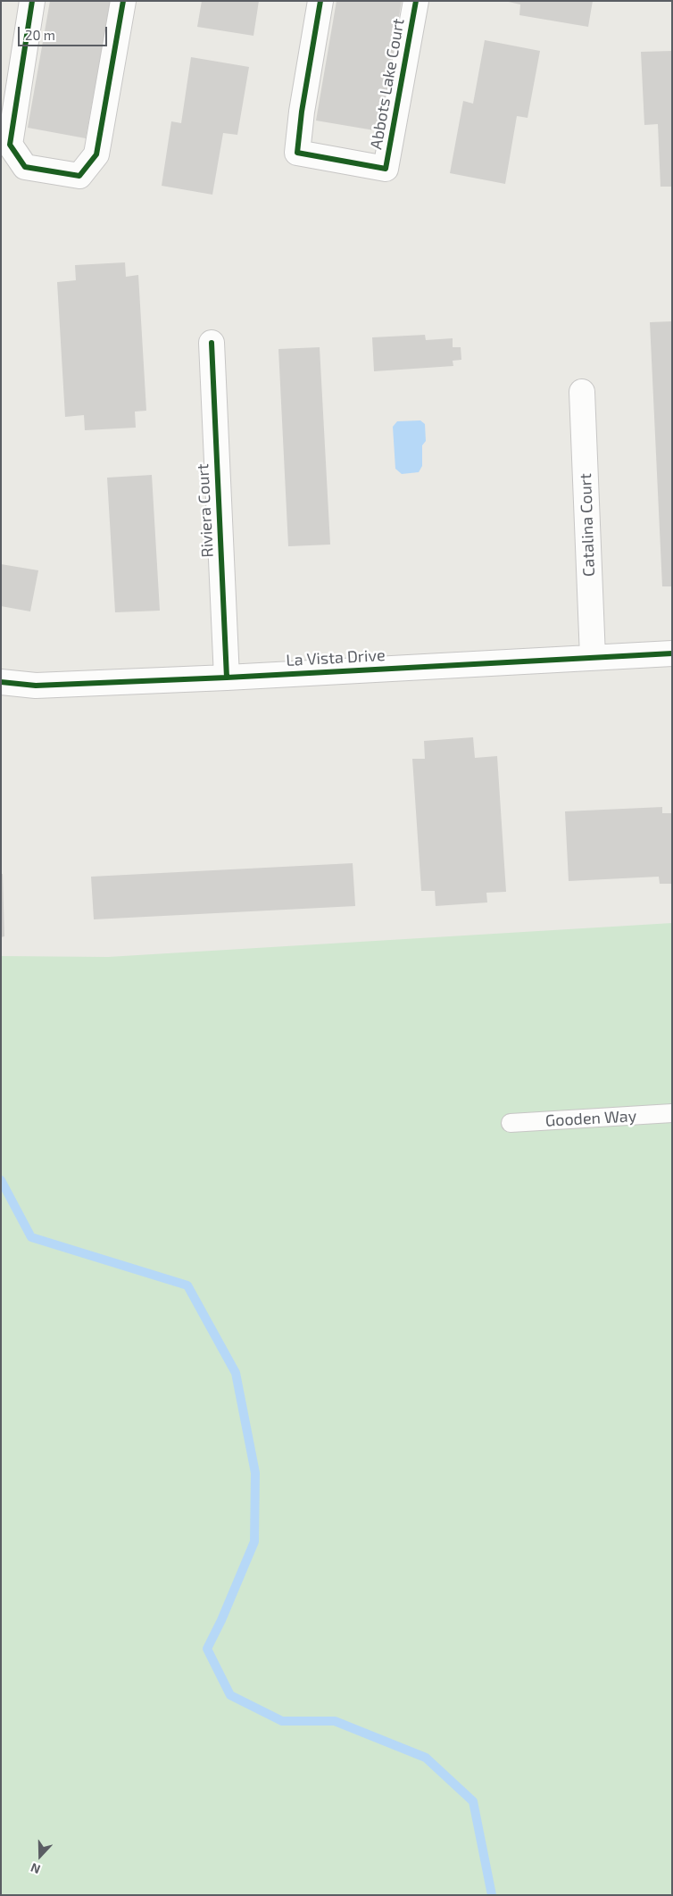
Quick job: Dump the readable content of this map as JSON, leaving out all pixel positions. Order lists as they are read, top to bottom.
{
  "streets": {
    "street": [
      "Abbots Lake Court",
      "Riviera Court",
      "Catalina Court",
      "La Vista Drive"
    ],
    "lane": ["Gooden Way"]
  },
  "crossings": [
    ["Riviera Court", "La Vista Drive"],
    ["Catalina Court", "La Vista Drive"]
  ],
  "scale_bar": "20 m",
  "north": "bottom"
}
